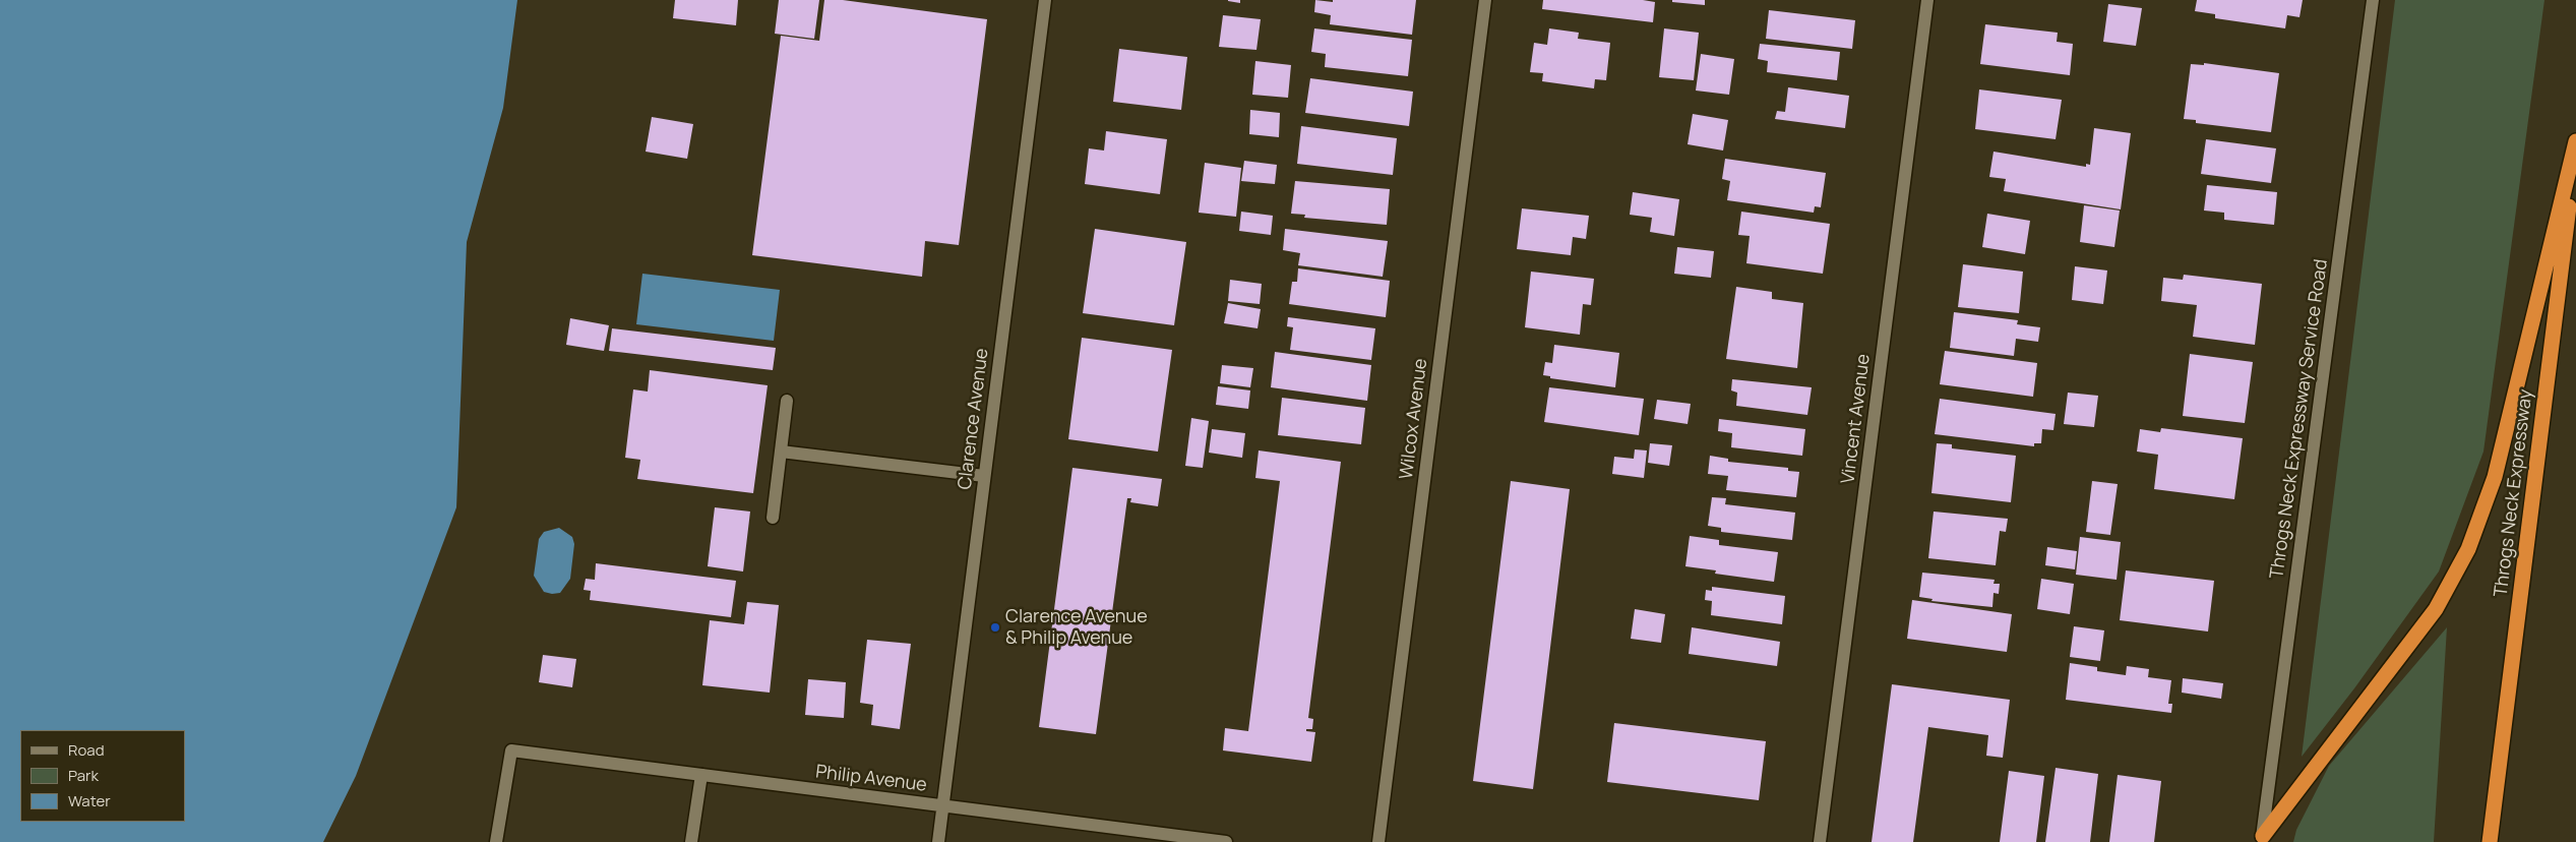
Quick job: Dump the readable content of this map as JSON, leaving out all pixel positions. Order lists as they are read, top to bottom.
{
  "streets": {
    "highway": ["Throgs Neck Expressway"],
    "street": [
      "Clarence Avenue",
      "Wilcox Avenue",
      "Vincent Avenue",
      "Throgs Neck Expressway Service Road",
      "Philip Avenue"
    ]
  },
  "crossings": [
    ["Clarence Avenue", "Philip Avenue"]
  ],
  "places": ["Clarence Avenue & Philip Avenue"],
  "legend": ["Road", "Park", "Water"]
}
